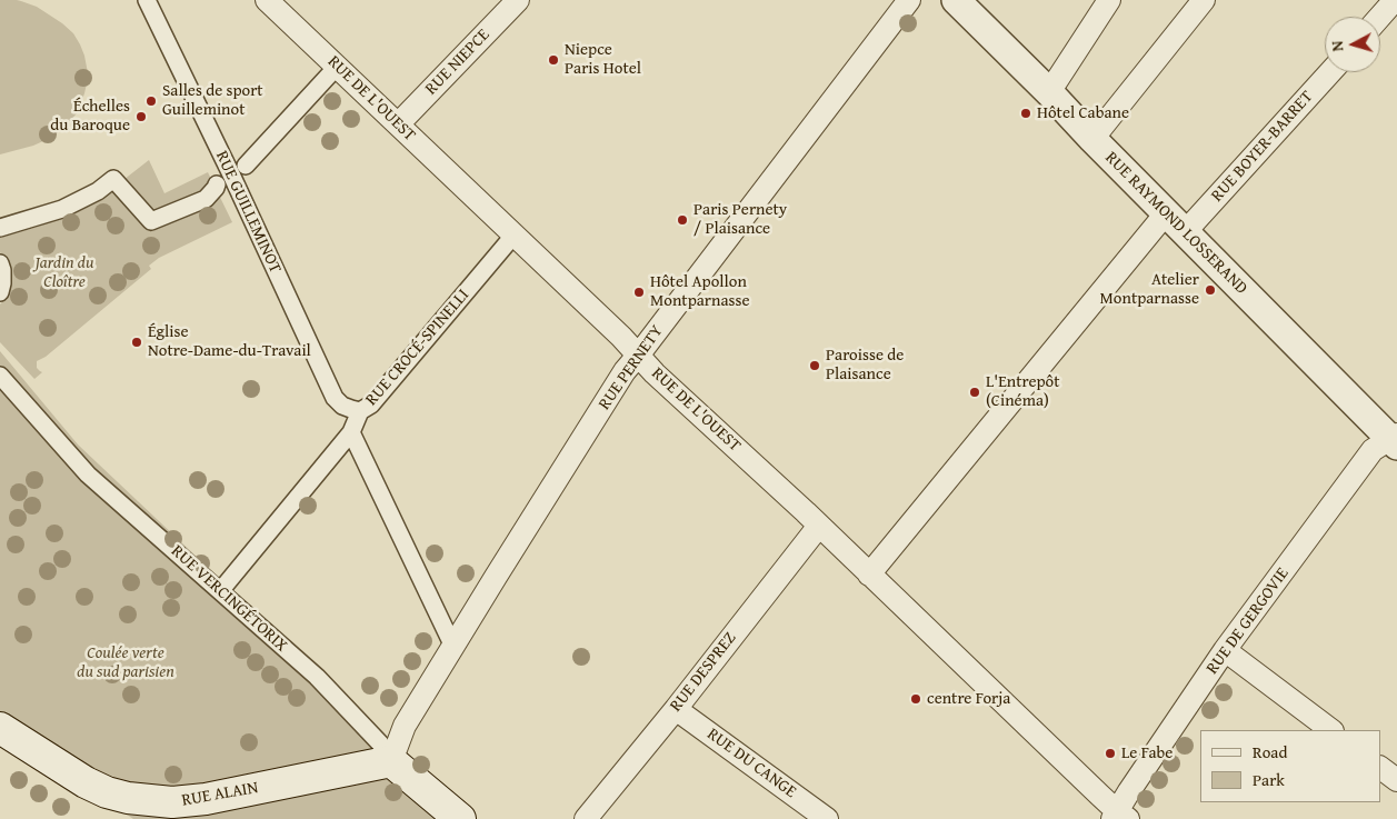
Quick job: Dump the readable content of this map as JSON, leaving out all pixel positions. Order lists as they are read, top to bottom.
{
  "streets": {
    "main road": ["RUE VERCINGÉTORIX", "RUE ALAIN"],
    "street": [
      "RUE NIEPCE",
      "RUE DE L'OUEST",
      "RUE BOYER-BARRET",
      "RUE GUILLEMINOT",
      "RUE RAYMOND LOSSERAND",
      "RUE CROCÉ-SPINELLI",
      "RUE PERNETY",
      "RUE DE GERGOVIE",
      "RUE DESPREZ",
      "RUE DU CANGE"
    ]
  },
  "crossings": [
    ["RUE NIEPCE", "RUE DE L'OUEST"],
    ["RUE DE L'OUEST", "RUE BOYER-BARRET"],
    ["RUE DE L'OUEST", "RUE CROCÉ-SPINELLI"],
    ["RUE DE L'OUEST", "RUE PERNETY"],
    ["RUE DE L'OUEST", "RUE DE GERGOVIE"],
    ["RUE DE L'OUEST", "RUE DESPREZ"],
    ["RUE BOYER-BARRET", "RUE RAYMOND LOSSERAND"],
    ["RUE GUILLEMINOT", "RUE CROCÉ-SPINELLI"],
    ["RUE RAYMOND LOSSERAND", "RUE DE GERGOVIE"],
    ["RUE CROCÉ-SPINELLI", "RUE VERCINGÉTORIX"],
    ["RUE PERNETY", "RUE VERCINGÉTORIX"],
    ["RUE PERNETY", "RUE ALAIN"],
    ["RUE VERCINGÉTORIX", "RUE ALAIN"],
    ["RUE DESPREZ", "RUE DU CANGE"]
  ],
  "parks": ["Jardin du Cloître", "Coulée verte du sud parisien"],
  "places": [
    "Niepce Paris Hotel",
    "Salles de sport Guilleminot",
    "Hôtel Cabane",
    "Échelles du Baroque",
    "Paris Pernety / Plaisance",
    "Atelier Montparnasse",
    "Hôtel Apollon Montparnasse",
    "Église Notre-Dame-du-Travail",
    "Paroisse de Plaisance",
    "L'Entrepôt (Cinéma)",
    "centre Forja",
    "Le Fabe"
  ],
  "legend": ["Road", "Park"],
  "north": "left"
}
